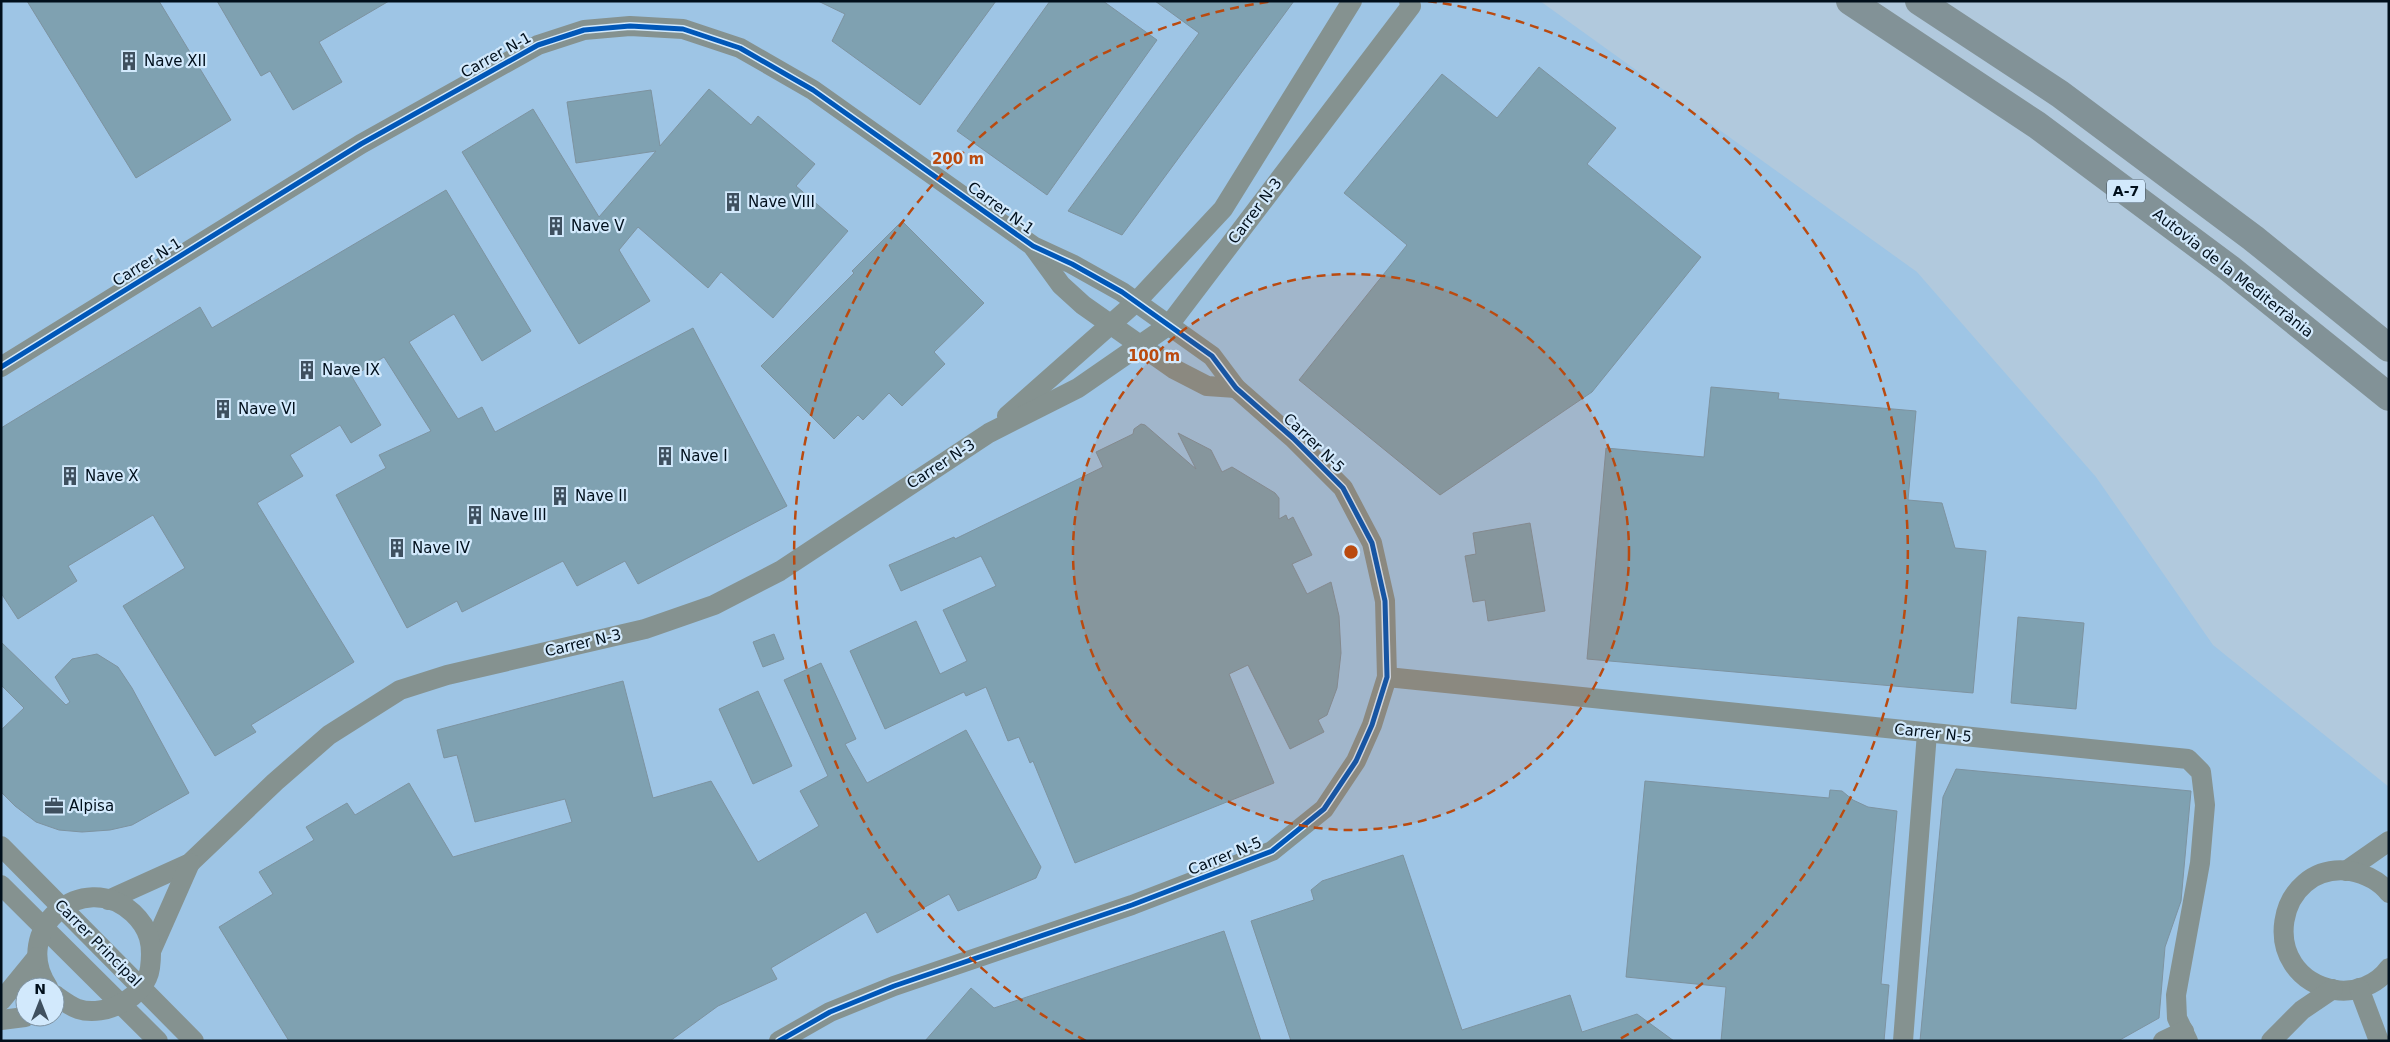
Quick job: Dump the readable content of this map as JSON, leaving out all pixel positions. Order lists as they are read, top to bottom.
{
  "streets": {
    "highway": ["A-7", "Autovia de la Mediterrània"],
    "street": [
      "Carrer N-1",
      "Carrer N-3",
      "Carrer N-5",
      "Carrer Principal"
    ]
  },
  "crossings": [
    ["Carrer N-1", "Carrer N-3"],
    ["Carrer N-1", "Carrer N-5"]
  ],
  "places": {
    "building": [
      "Nave XII",
      "Nave VIII",
      "Nave V",
      "Nave IX",
      "Nave VI",
      "Nave I",
      "Nave X",
      "Nave II",
      "Nave III",
      "Nave IV"
    ],
    "office": ["Alpisa"]
  },
  "north": "top",
  "rings": ["200 m", "100 m"]
}
